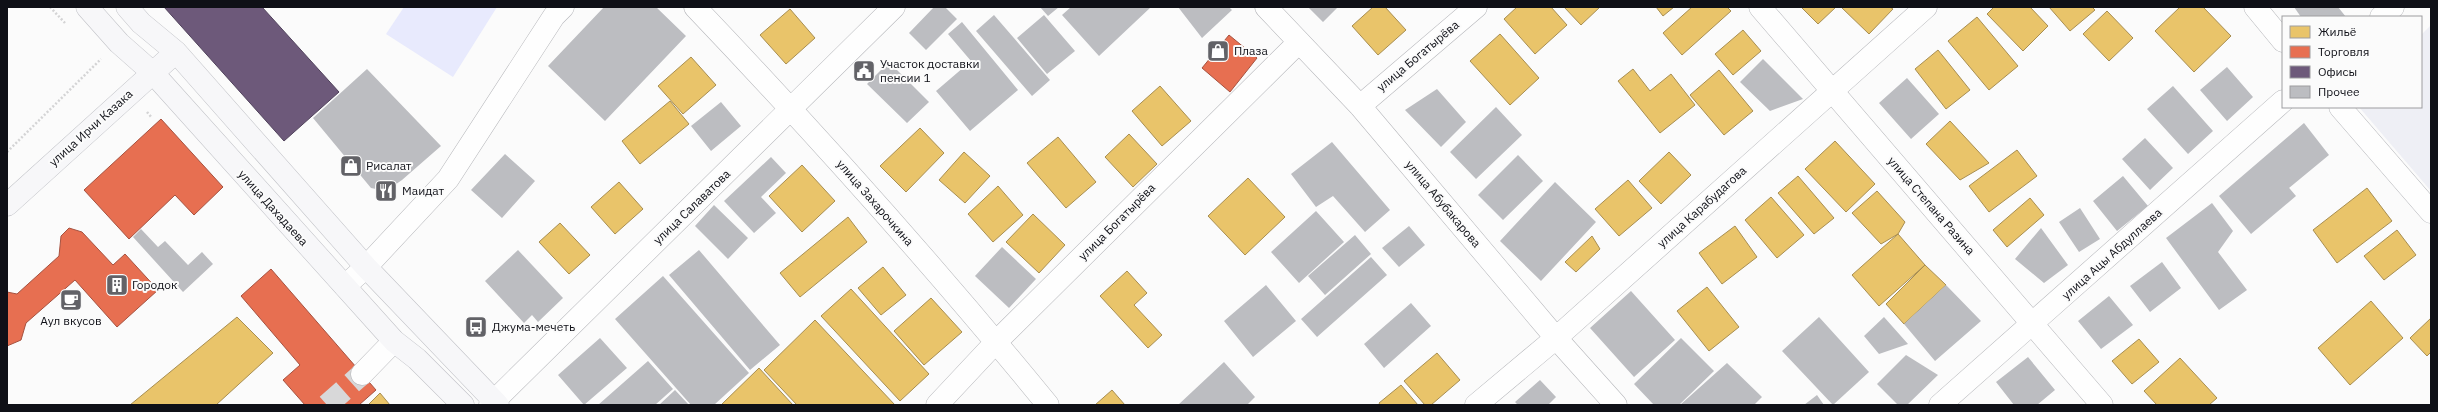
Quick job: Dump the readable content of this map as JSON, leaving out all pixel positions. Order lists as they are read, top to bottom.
{
  "streets": {
    "main road": ["улица Ирчи Казака", "улица Дахадаева"],
    "street": [
      "улица Богатырёва",
      "улица Захарочкина",
      "улица Абубакарова",
      "улица Степана Разина",
      "улица Салаватова",
      "улица Карабудагова",
      "улица Ацы Абдуллаева"
    ]
  },
  "crossings": [
    ["улица Богатырёва", "улица Захарочкина"],
    ["улица Богатырёва", "улица Абубакарова"],
    ["улица Ирчи Казака", "улица Дахадаева"],
    ["улица Захарочкина", "улица Салаватова"],
    ["улица Абубакарова", "улица Карабудагова"],
    ["улица Степана Разина", "улица Карабудагова"],
    ["улица Степана Разина", "улица Ацы Абдуллаева"]
  ],
  "places": {
    "shop": ["Плаза", "Рисалат"],
    "public building": ["Участок доставки пенсии 1"],
    "restaurant": ["Маидат"],
    "building": ["Городок"],
    "cafe": ["Аул вкусов"],
    "bus stop": ["Джума-мечеть"]
  },
  "legend": [
    "Жильё",
    "Торговля",
    "Офисы",
    "Прочее"
  ]
}
